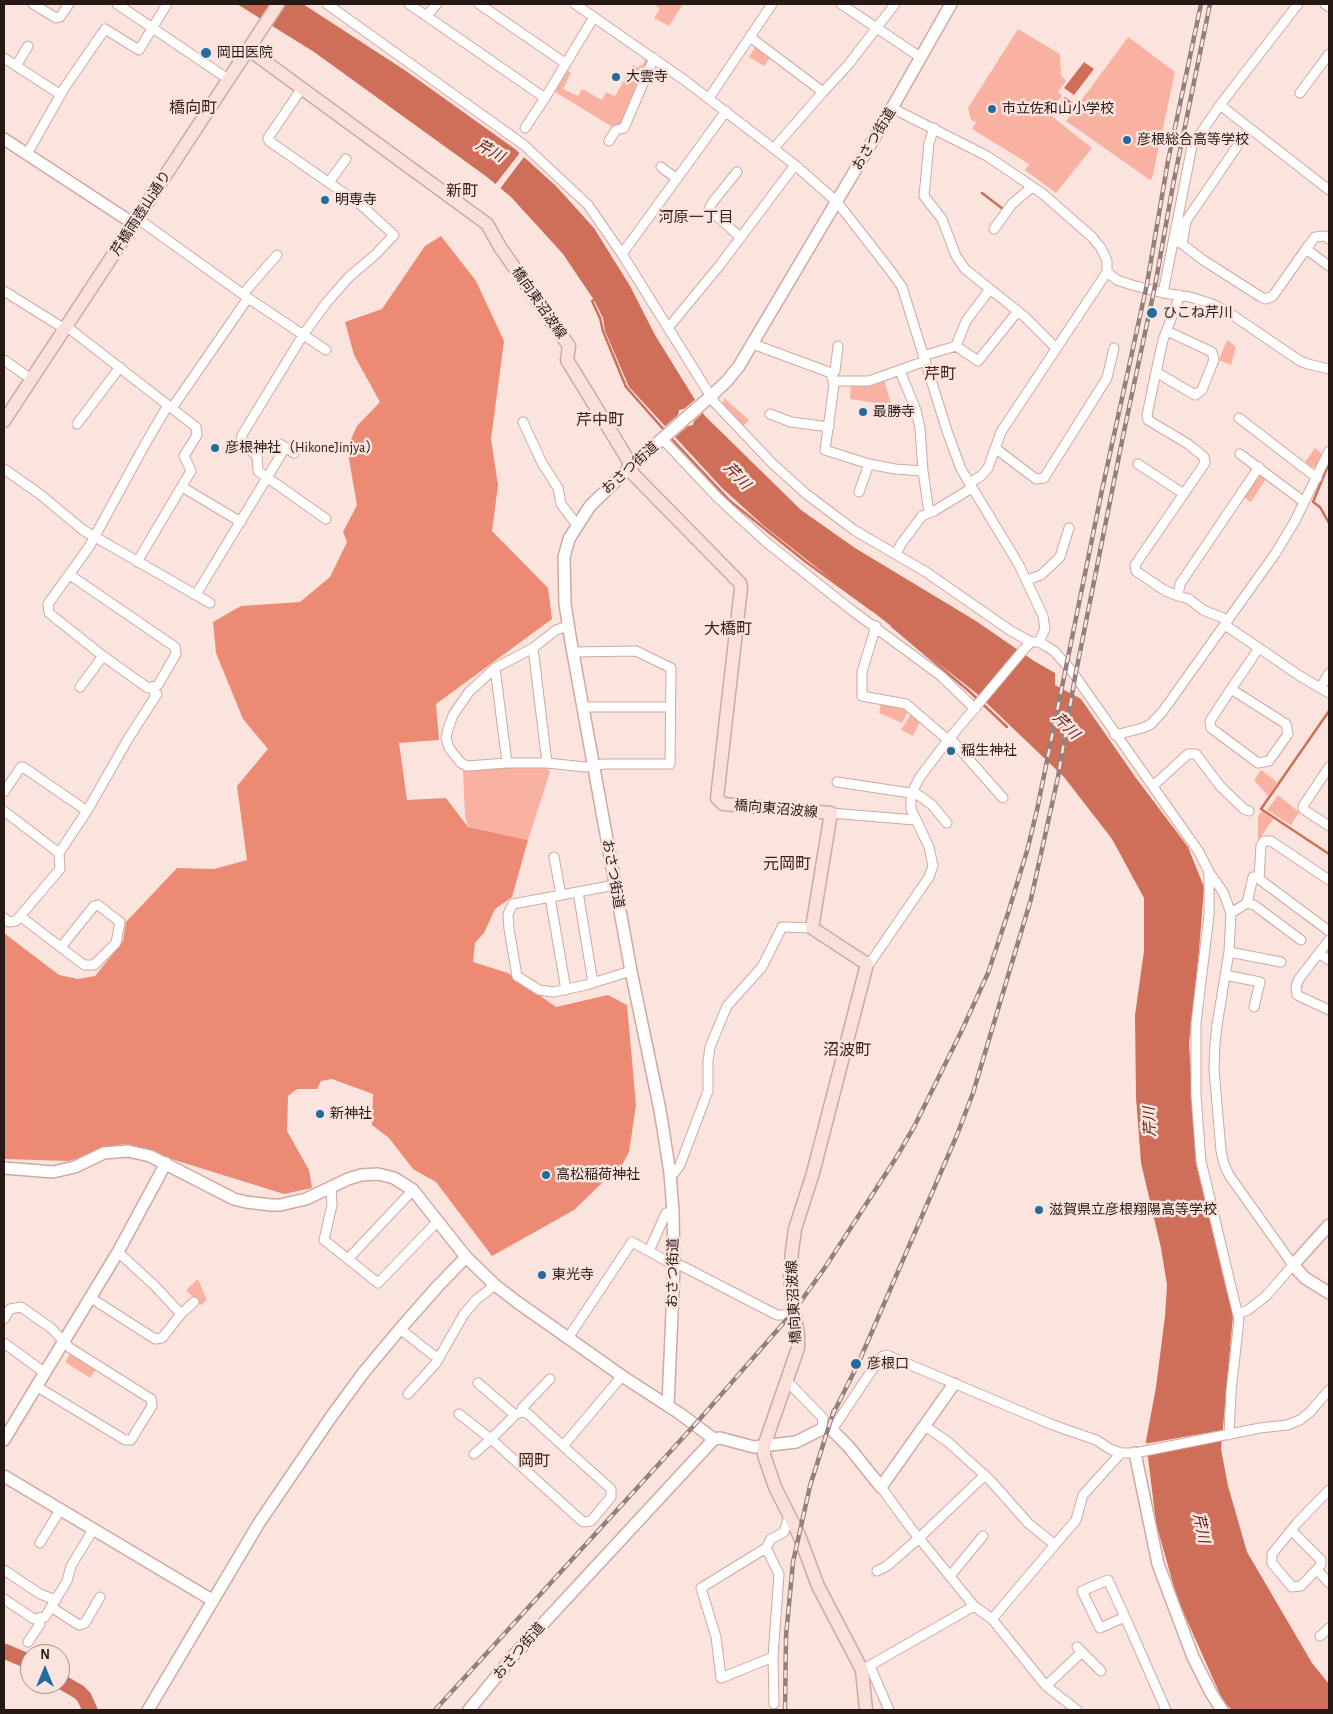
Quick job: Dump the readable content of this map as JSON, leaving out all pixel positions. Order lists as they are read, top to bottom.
{
  "streets": {
    "main road": ["芹橋雨壺山通り", "橋向東沼波線"],
    "street": ["おさつ街道"]
  },
  "crossings": [
    ["おさつ街道", "橋向東沼波線"],
    ["芹橋雨壺山通り", "橋向東沼波線"]
  ],
  "districts": [
    "橋向町",
    "新町",
    "河原一丁目",
    "芹町",
    "芹中町",
    "大橋町",
    "元岡町",
    "沼波町",
    "岡町"
  ],
  "water": ["芹川"],
  "places": [
    "岡田医院",
    "大雲寺",
    "市立佐和山小学校",
    "彦根総合高等学校",
    "明専寺",
    "ひこね芹川",
    "最勝寺",
    "彦根神社（HikoneJinjya）",
    "稲生神社",
    "新神社",
    "高松稲荷神社",
    "滋賀県立彦根翔陽高等学校",
    "東光寺",
    "彦根口"
  ],
  "north": "top"
}
